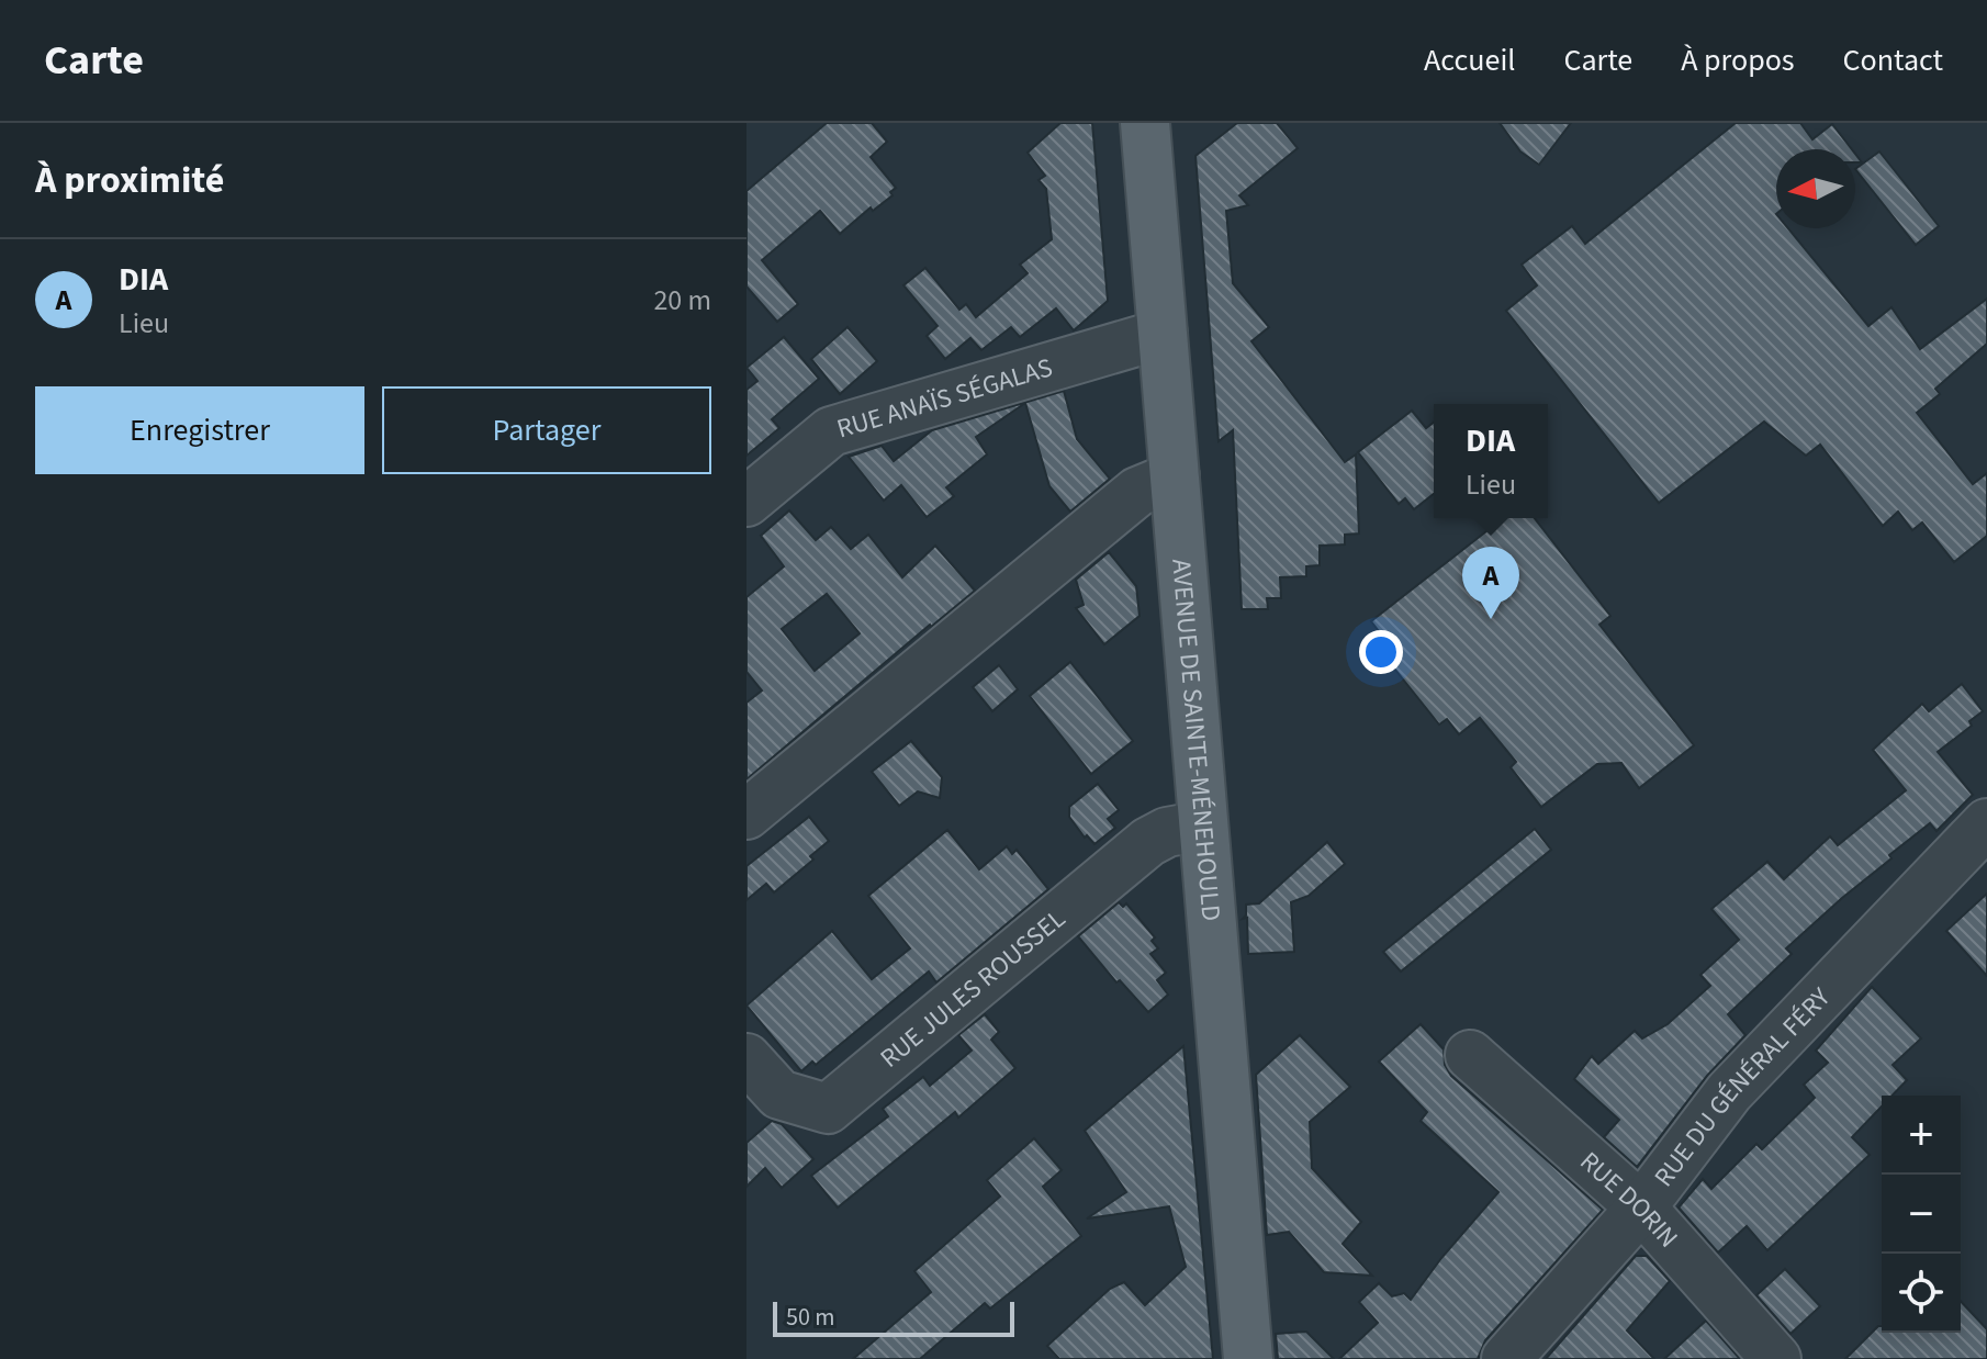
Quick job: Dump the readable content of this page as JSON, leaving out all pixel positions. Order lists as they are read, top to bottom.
{
  "streets": {
    "main road": ["AVENUE DE SAINTE-MÉNEHOULD"],
    "street": [
      "RUE ANAÏS SÉGALAS",
      "RUE JULES ROUSSEL",
      "RUE DU GÉNÉRAL FÉRY",
      "RUE DORIN"
    ]
  },
  "crossings": [
    ["RUE ANAÏS SÉGALAS", "AVENUE DE SAINTE-MÉNEHOULD"],
    ["AVENUE DE SAINTE-MÉNEHOULD", "RUE JULES ROUSSEL"],
    ["RUE DU GÉNÉRAL FÉRY", "RUE DORIN"]
  ],
  "scale_bar": "50 m",
  "north": "left",
  "page": {
    "header": "Carte",
    "nav": [
      "Accueil",
      "Carte",
      "À propos",
      "Contact"
    ],
    "heading": "À proximité",
    "list": [
      {
        "mark": "A",
        "name": "DIA",
        "note": "Lieu",
        "value": "20 m"
      }
    ],
    "buttons": ["Enregistrer", "Partager"],
    "popup": ["DIA", "Lieu"],
    "pins": "A",
    "map_buttons": ["+", "−"],
    "scale": "50 m"
  }
}
